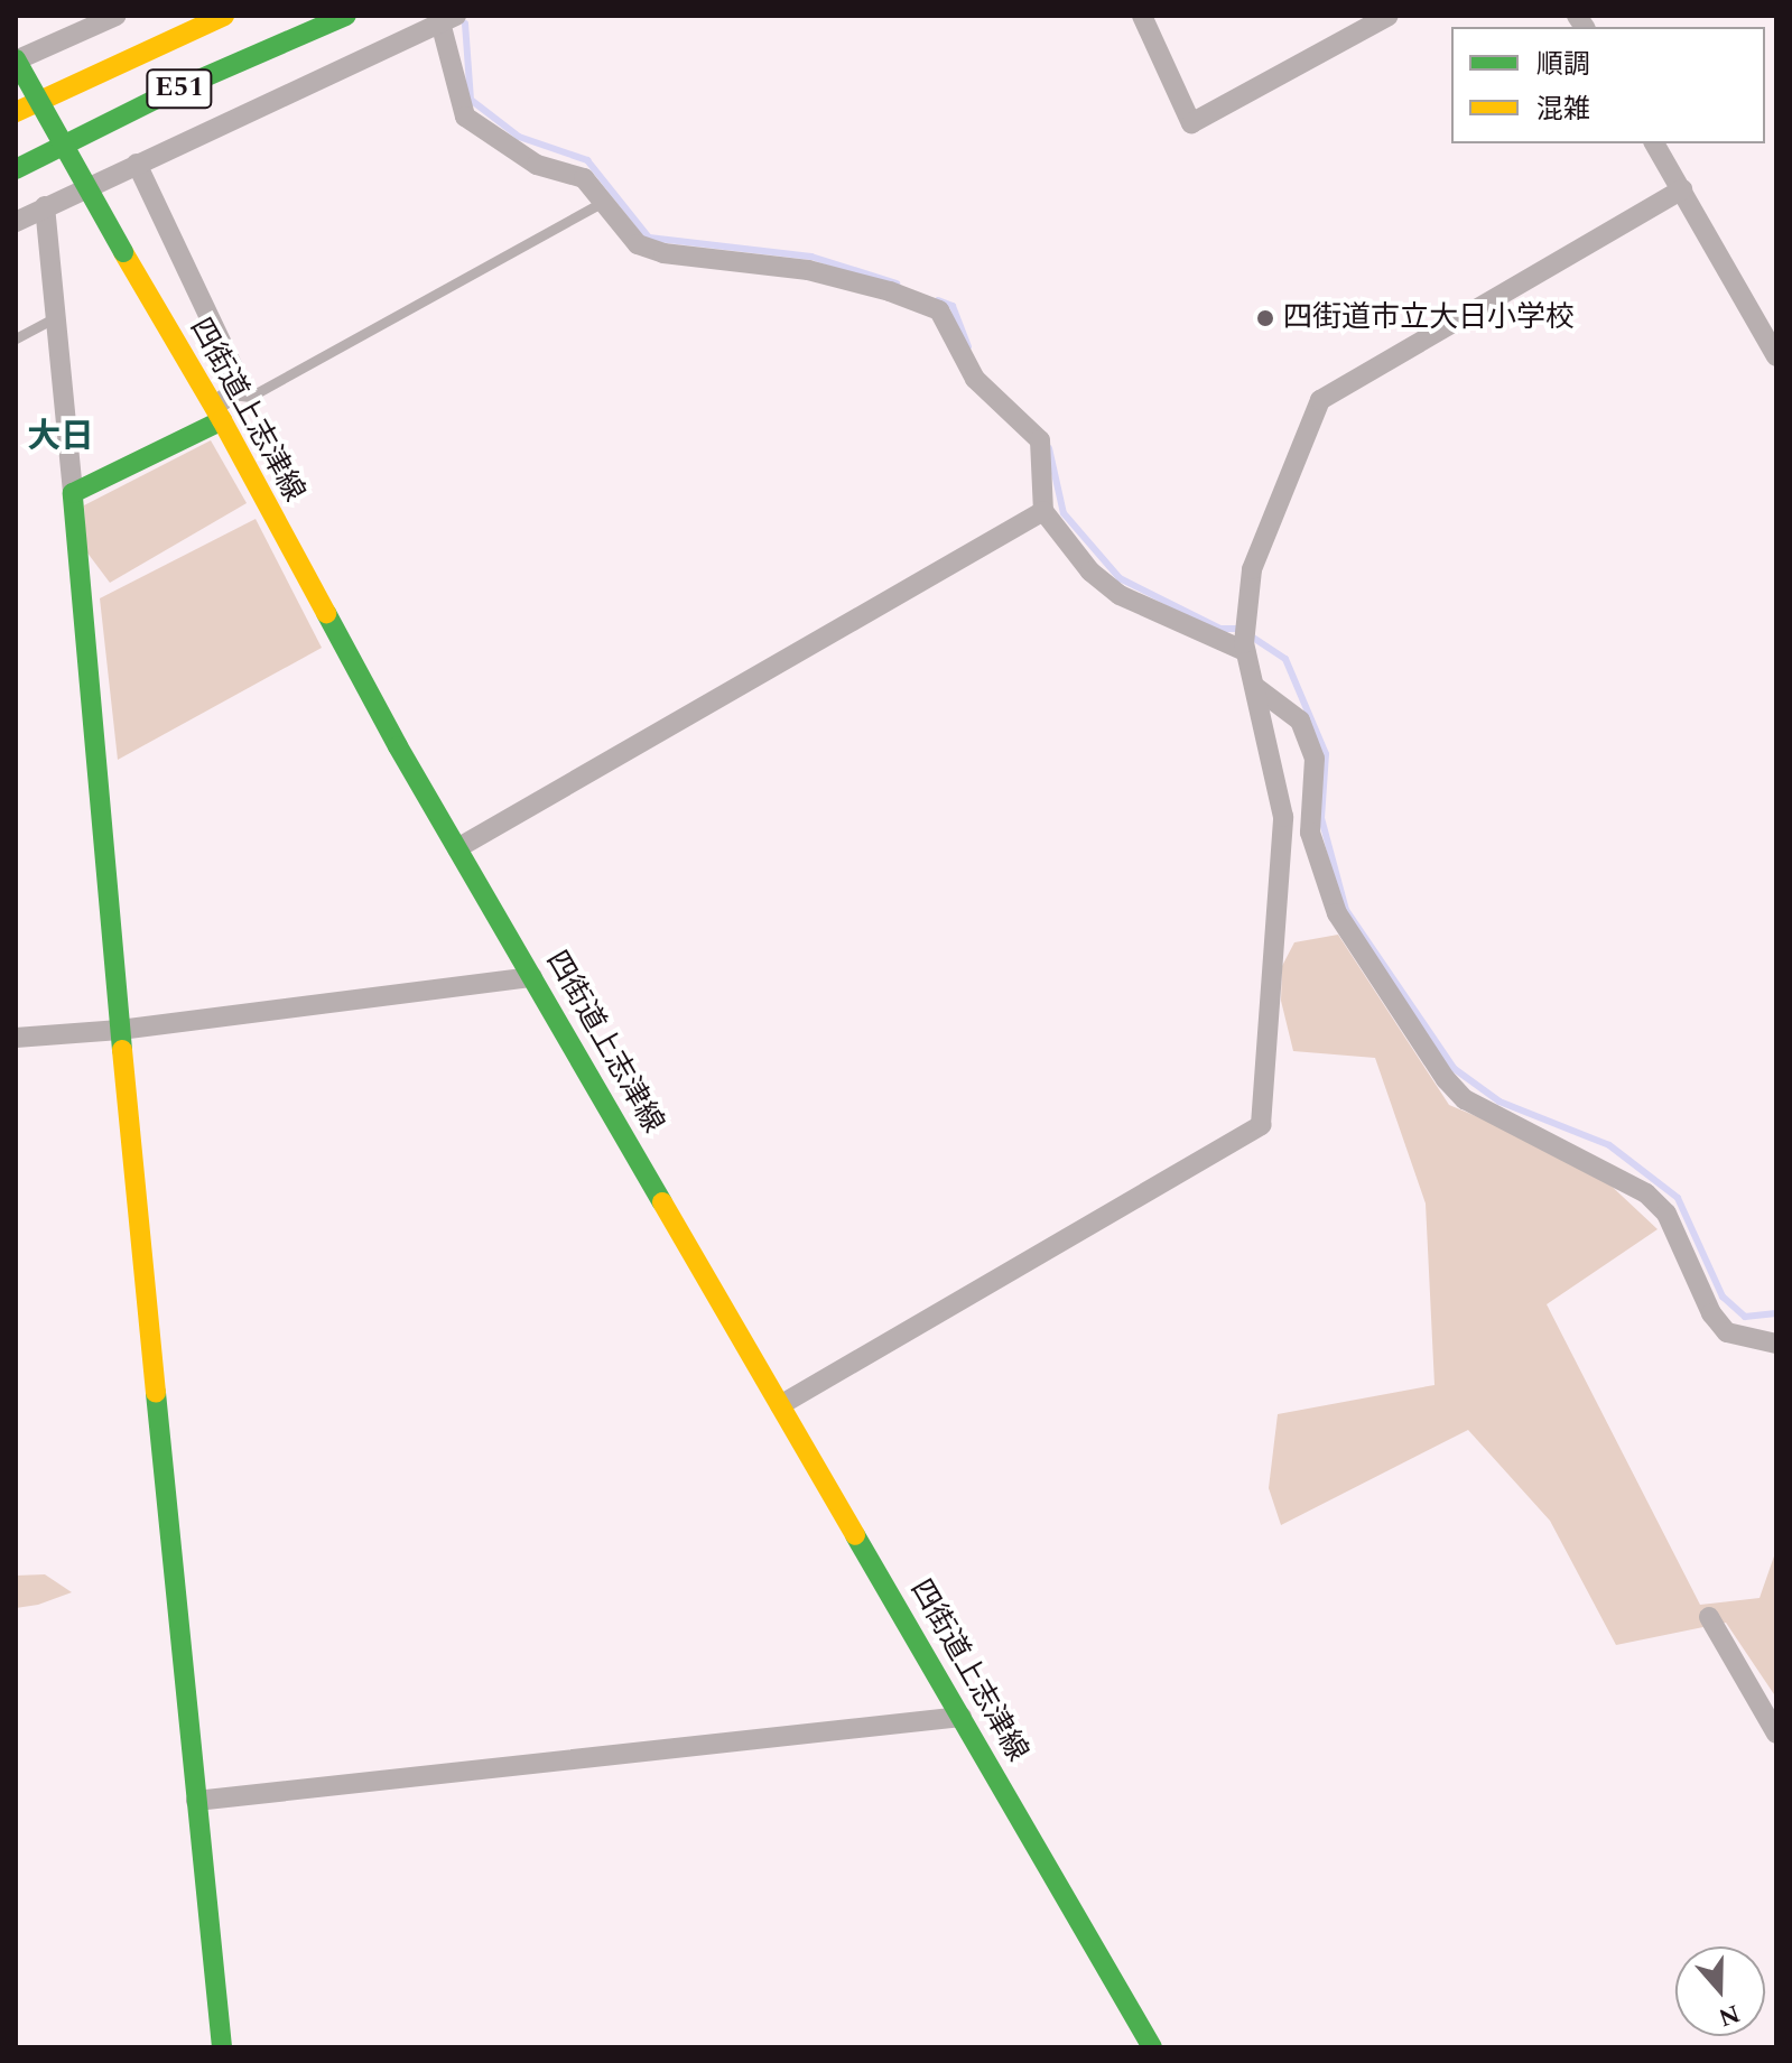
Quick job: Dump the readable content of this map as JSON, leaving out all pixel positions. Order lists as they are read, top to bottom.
{
  "streets": {
    "main road": ["E51", "四街道上志津線"]
  },
  "districts": ["大日"],
  "places": ["四街道市立大日小学校"],
  "legend": ["順調", "混雑"],
  "north": "bottom"
}
